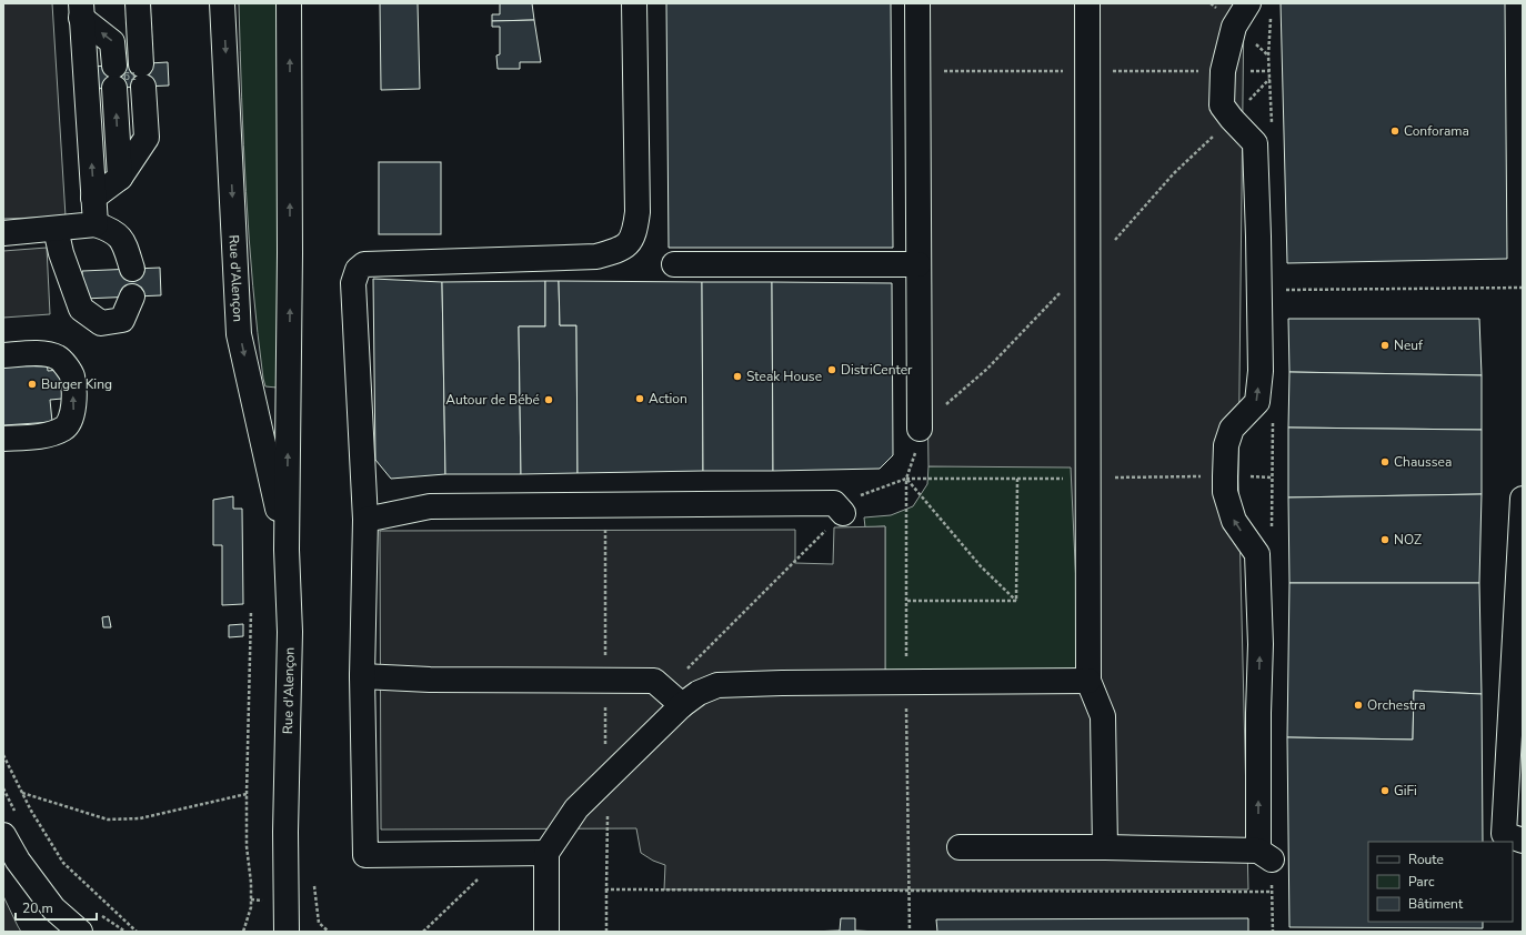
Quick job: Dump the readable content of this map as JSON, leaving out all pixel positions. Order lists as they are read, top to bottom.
{
  "streets": {
    "main road": ["Rue d'Alençon"]
  },
  "places": [
    "Conforama",
    "Neuf",
    "DistriCenter",
    "Steak House",
    "Burger King",
    "Action",
    "Autour de Bébé",
    "Chaussea",
    "NOZ",
    "Orchestra",
    "GiFi"
  ],
  "house_numbers": ["61"],
  "legend": ["Route", "Parc", "Bâtiment"],
  "scale_bar": "20 m"
}
